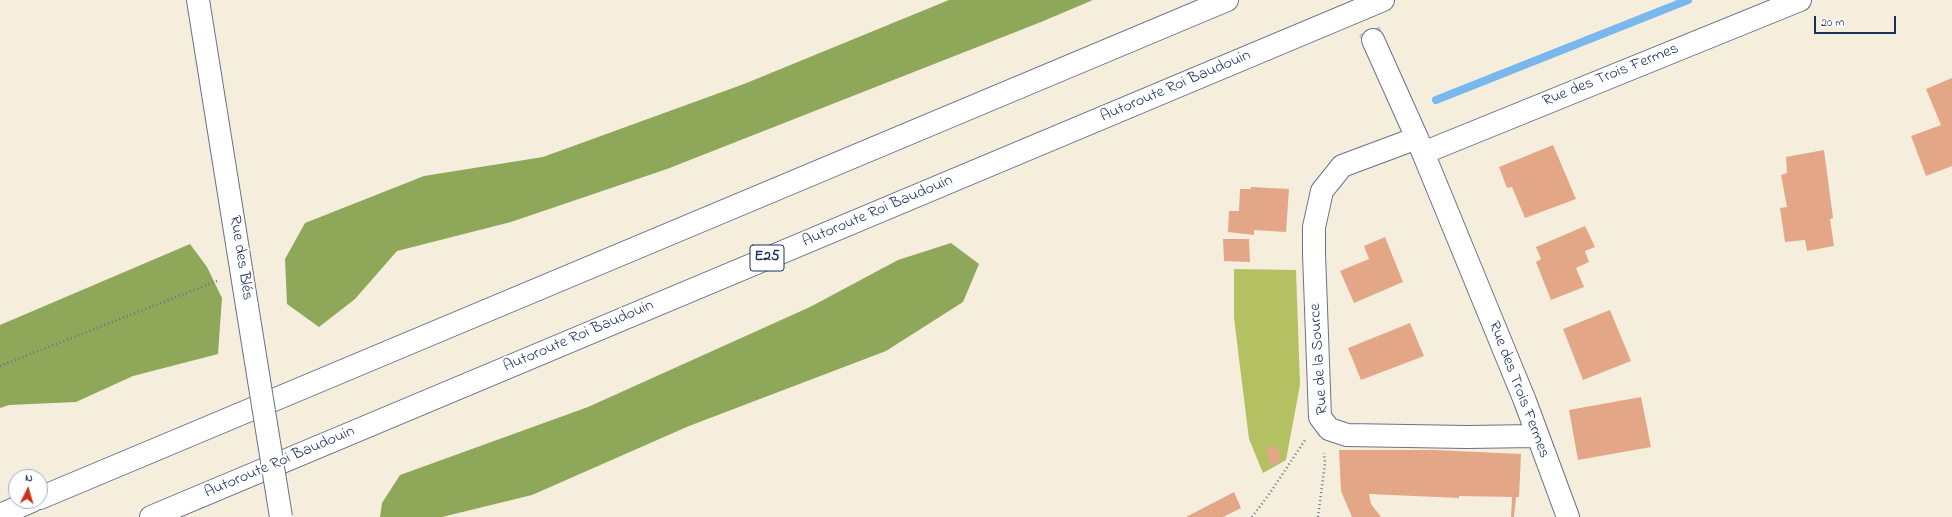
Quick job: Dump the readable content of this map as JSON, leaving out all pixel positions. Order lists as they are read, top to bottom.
{
  "streets": {
    "main road": [
      "Rue des Trois Fermes",
      "Autoroute Roi Baudouin",
      "Rue des Blés",
      "E25",
      "Rue de la Source"
    ]
  },
  "crossings": [
    ["Rue des Trois Fermes", "Rue de la Source"]
  ],
  "scale_bar": "20 m",
  "north": "top"
}
